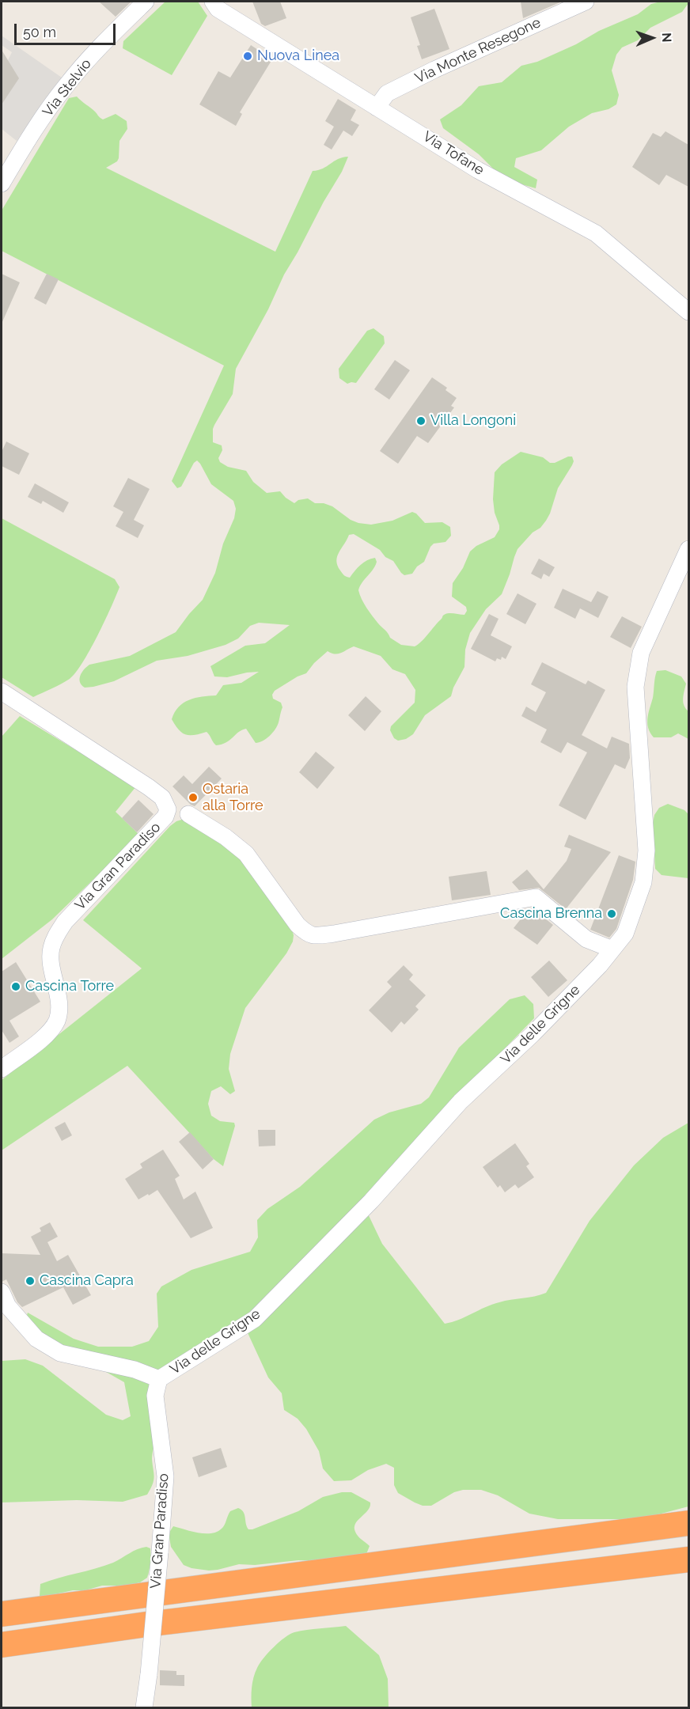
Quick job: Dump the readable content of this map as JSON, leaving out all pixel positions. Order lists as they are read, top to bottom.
{
  "streets": {
    "street": [
      "Via Monte Resegone",
      "Via Stelvio",
      "Via Tofane",
      "Via Gran Paradiso",
      "Via delle Grigne"
    ]
  },
  "crossings": [
    ["Via Monte Resegone", "Via Tofane"],
    ["Via Gran Paradiso", "Via delle Grigne"]
  ],
  "places": [
    "Nuova Linea",
    "Villa Longoni",
    "Ostaria alla Torre",
    "Cascina Brenna",
    "Cascina Torre",
    "Cascina Capra"
  ],
  "scale_bar": "50 m",
  "north": "right"
}
